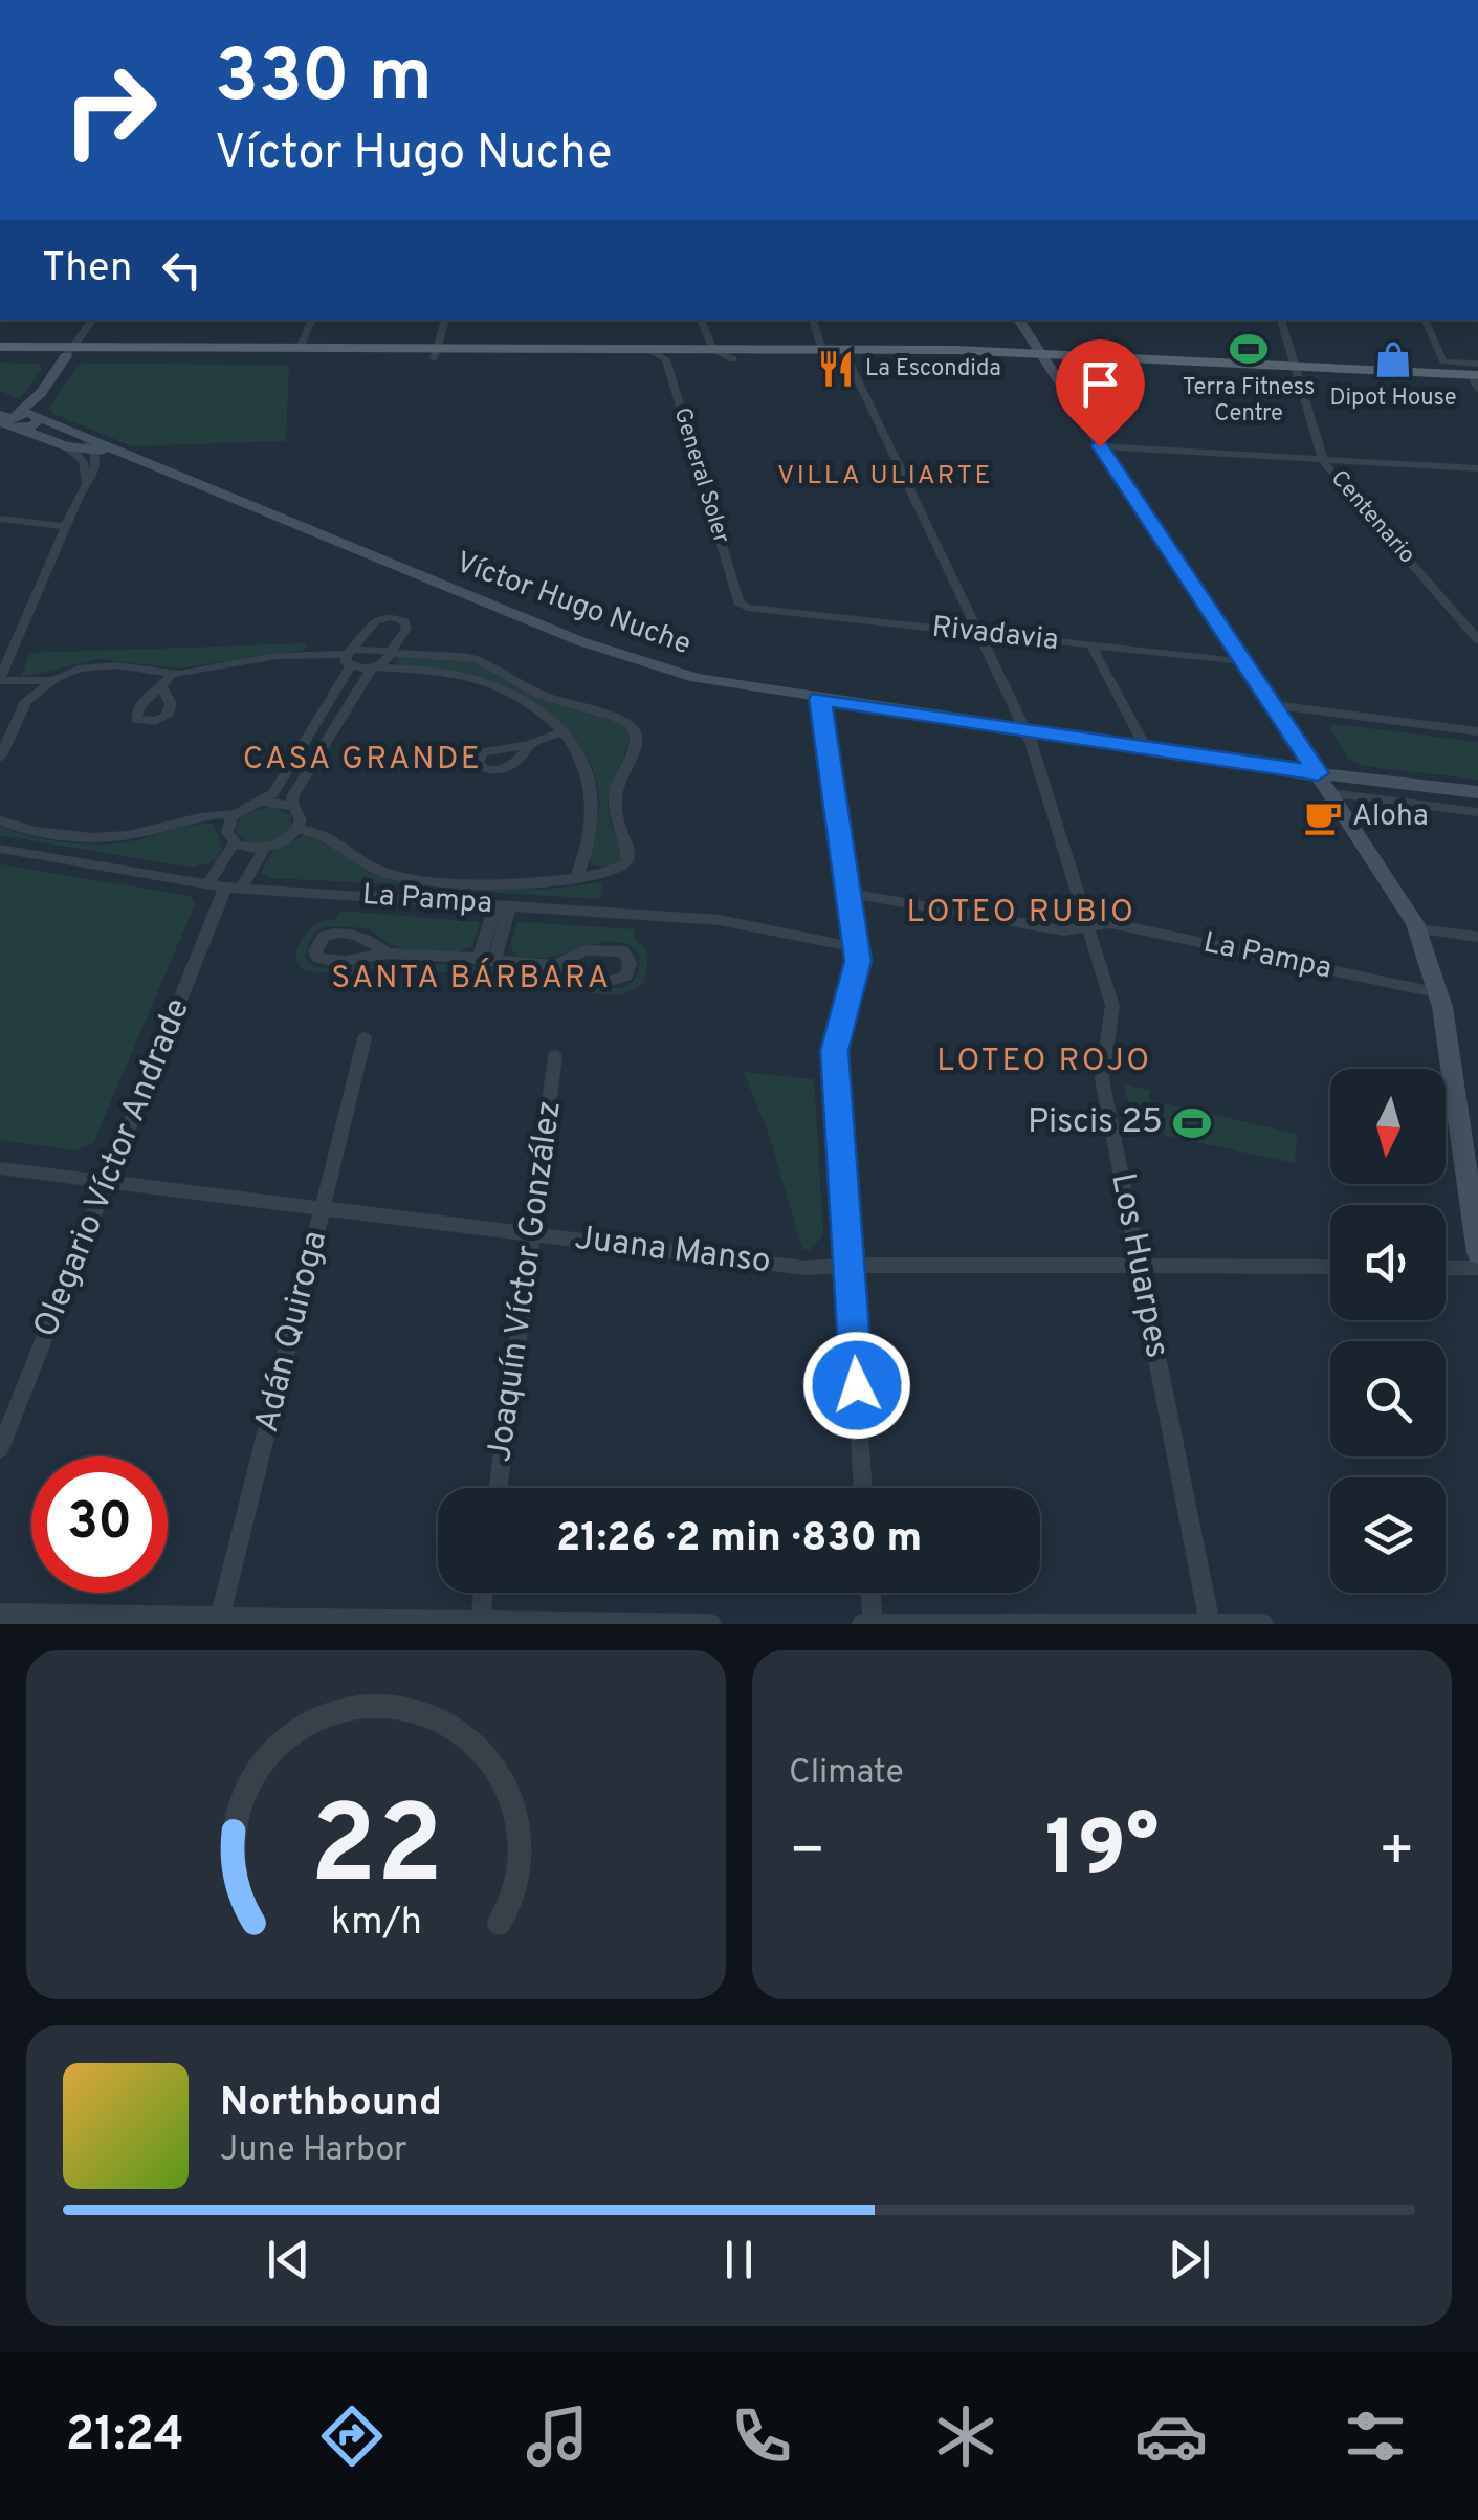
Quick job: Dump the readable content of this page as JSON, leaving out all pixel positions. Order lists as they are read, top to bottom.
{
  "streets": {
    "street": [
      "General Soler",
      "Centenario",
      "Víctor Hugo Nuche",
      "Rivadavia",
      "La Pampa",
      "Olegario Víctor Andrade",
      "Juana Manso",
      "Los Huarpes",
      "Joaquín Víctor González",
      "Adán Quiroga"
    ]
  },
  "crossings": [
    ["General Soler", "Rivadavia"],
    ["Víctor Hugo Nuche", "Los Huarpes"],
    ["Rivadavia", "Los Huarpes"],
    ["La Pampa", "Olegario Víctor Andrade"],
    ["La Pampa", "Los Huarpes"],
    ["Olegario Víctor Andrade", "Juana Manso"],
    ["Juana Manso", "Los Huarpes"],
    ["Juana Manso", "Joaquín Víctor González"],
    ["Juana Manso", "Adán Quiroga"]
  ],
  "districts": [
    "VILLA ULIARTE",
    "CASA GRANDE",
    "LOTEO RUBIO",
    "SANTA BÁRBARA",
    "LOTEO ROJO"
  ],
  "places": {
    "sports": ["Terra Fitness Centre", "Piscis 25"],
    "shop": ["Dipot House"],
    "restaurant": ["La Escondida"],
    "cafe": ["Aloha"]
  },
  "north": "bottom",
  "page": {
    "turn": ["330 m", "Víctor Hugo Nuche"],
    "then": "Then",
    "limit": "30",
    "trip": "21:26 · 2 min · 830 m",
    "tile": "Climate",
    "heat": ["−", "19°", "+"],
    "song": ["Northbound", "June Harbor"],
    "tabs": "21:24",
    "gauge": ["22", "km/h"]
  }
}
